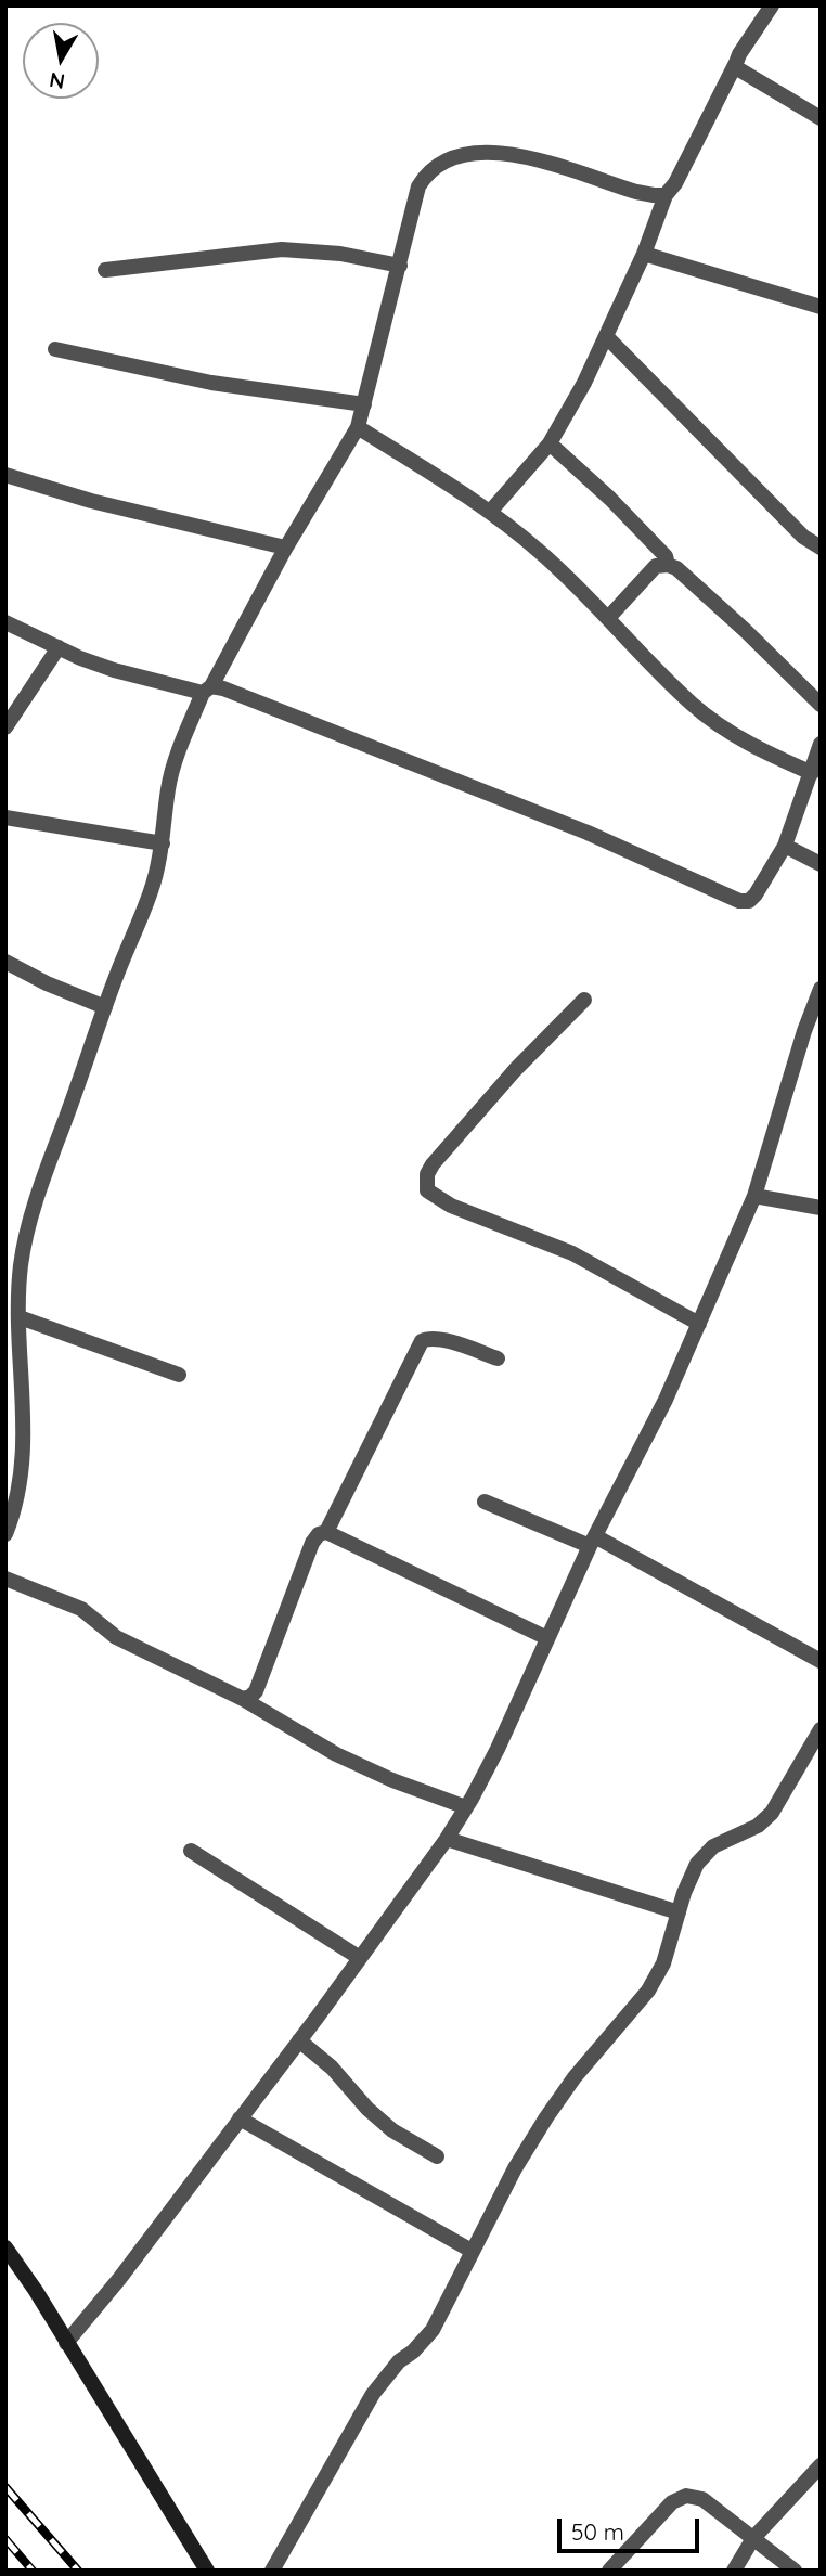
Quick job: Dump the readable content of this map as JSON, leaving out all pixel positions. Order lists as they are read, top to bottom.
{
  "scale_bar": "50 m",
  "north": "bottom"
}
